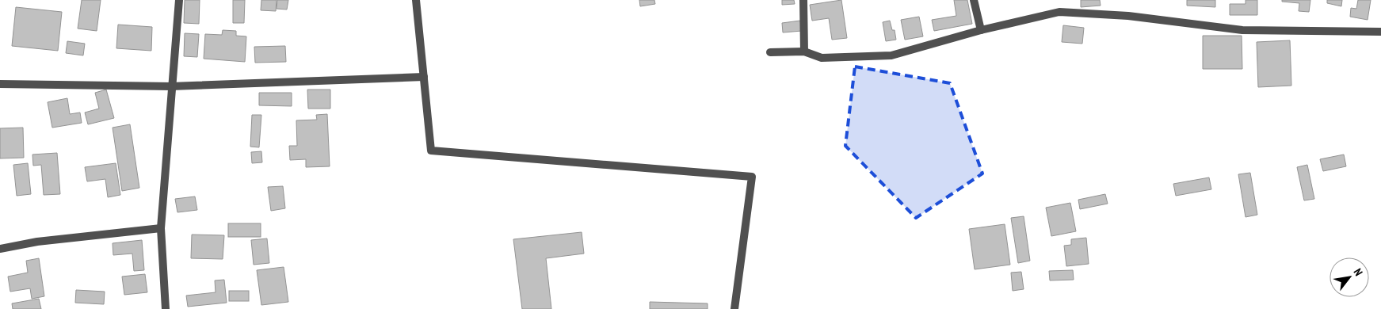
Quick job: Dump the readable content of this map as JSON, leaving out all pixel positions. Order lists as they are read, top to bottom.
{
  "north": "top right"
}
